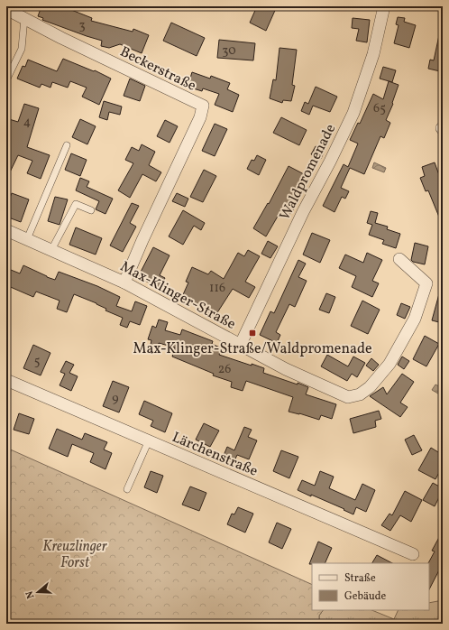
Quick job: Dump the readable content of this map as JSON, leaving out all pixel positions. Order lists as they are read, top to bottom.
{
  "streets": {
    "street": [
      "Beckerstraße",
      "Waldpromenade",
      "Max-Klinger-Straße",
      "Lärchenstraße"
    ]
  },
  "crossings": [
    ["Beckerstraße", "Max-Klinger-Straße"],
    ["Waldpromenade", "Max-Klinger-Straße"]
  ],
  "parks": ["Kreuzlinger Forst"],
  "places": {
    "transit": ["Max-Klinger-Straße/Waldpromenade"]
  },
  "house_numbers": [
    "3",
    "30",
    "65",
    "4",
    "116",
    "5",
    "26",
    "9"
  ],
  "legend": ["Straße", "Gebäude"],
  "north": "left"
}
